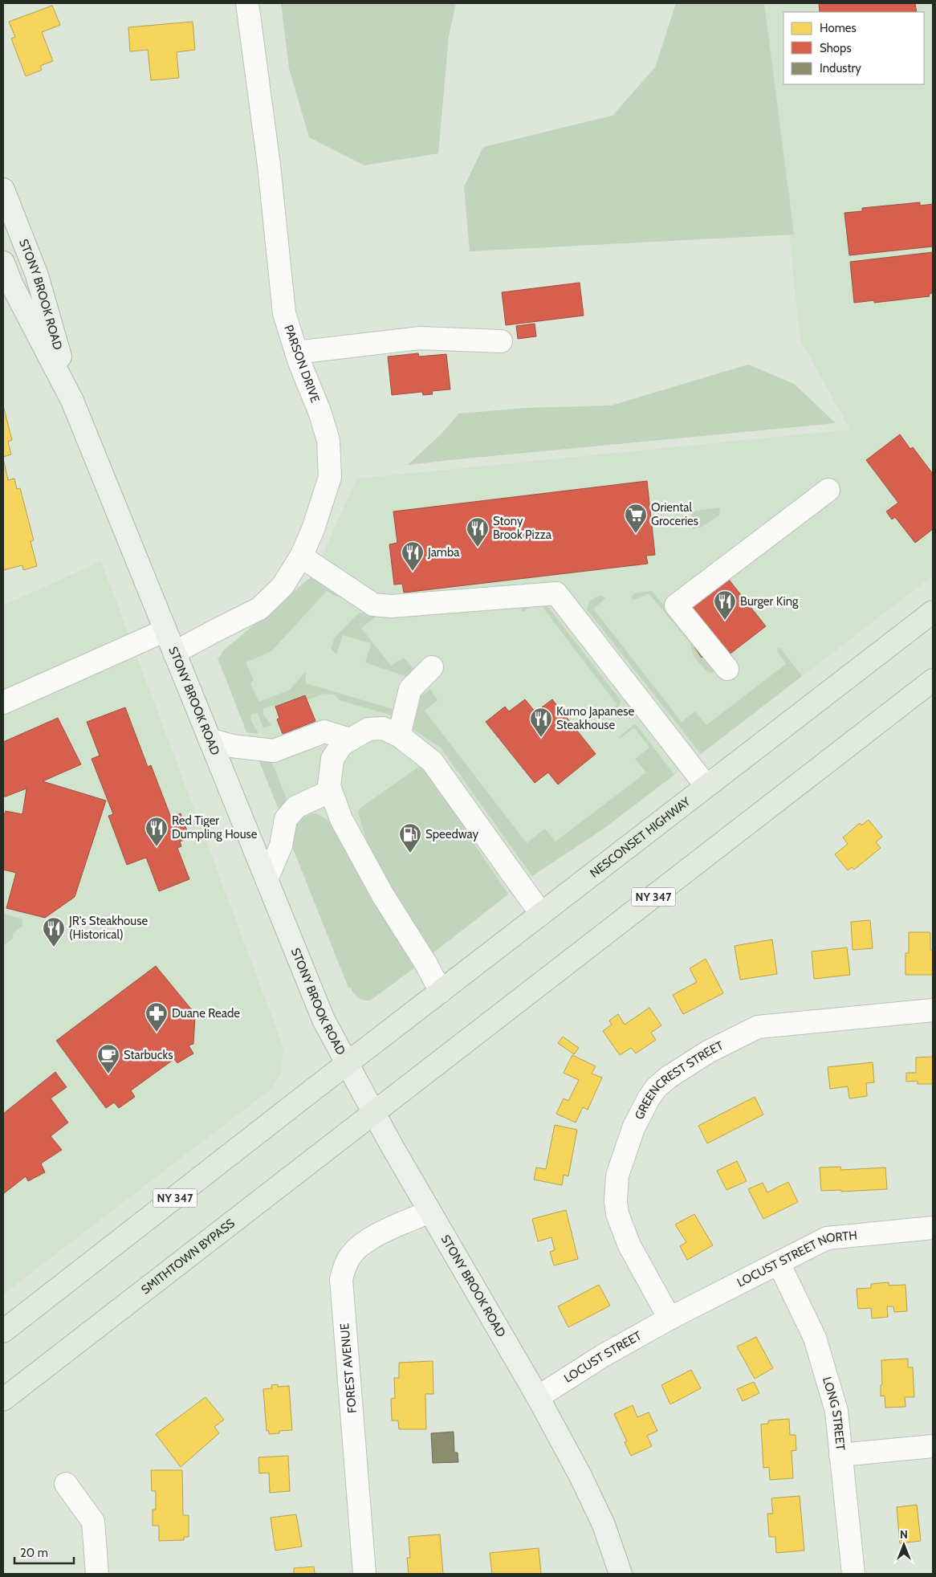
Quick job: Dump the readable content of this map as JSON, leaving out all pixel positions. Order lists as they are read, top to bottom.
{
  "streets": {
    "highway": ["NESCONSET HIGHWAY", "NY 347", "SMITHTOWN BYPASS"],
    "main road": ["STONY BROOK ROAD"],
    "street": [
      "PARSON DRIVE",
      "GREENCREST STREET",
      "LOCUST STREET NORTH",
      "LOCUST STREET",
      "FOREST AVENUE",
      "LONG STREET"
    ]
  },
  "crossings": [
    ["STONY BROOK ROAD", "PARSON DRIVE"],
    ["STONY BROOK ROAD", "NESCONSET HIGHWAY"],
    ["STONY BROOK ROAD", "NY 347"],
    ["STONY BROOK ROAD", "SMITHTOWN BYPASS"],
    ["STONY BROOK ROAD", "LOCUST STREET"],
    ["STONY BROOK ROAD", "FOREST AVENUE"],
    ["NESCONSET HIGHWAY", "NY 347"],
    ["NY 347", "SMITHTOWN BYPASS"],
    ["GREENCREST STREET", "LOCUST STREET NORTH"],
    ["GREENCREST STREET", "LOCUST STREET"],
    ["LOCUST STREET NORTH", "LOCUST STREET"],
    ["LOCUST STREET NORTH", "LONG STREET"]
  ],
  "places": {
    "supermarket": ["Oriental Groceries"],
    "restaurant": [
      "Stony Brook Pizza",
      "Jamba",
      "Burger King",
      "Kumo Japanese Steakhouse",
      "Red Tiger Dumpling House",
      "JR's Steakhouse (Historical)"
    ],
    "fuel station": ["Speedway"],
    "pharmacy": ["Duane Reade"],
    "cafe": ["Starbucks"]
  },
  "legend": ["Homes", "Shops", "Industry"],
  "scale_bar": "20 m",
  "north": "top"
}
